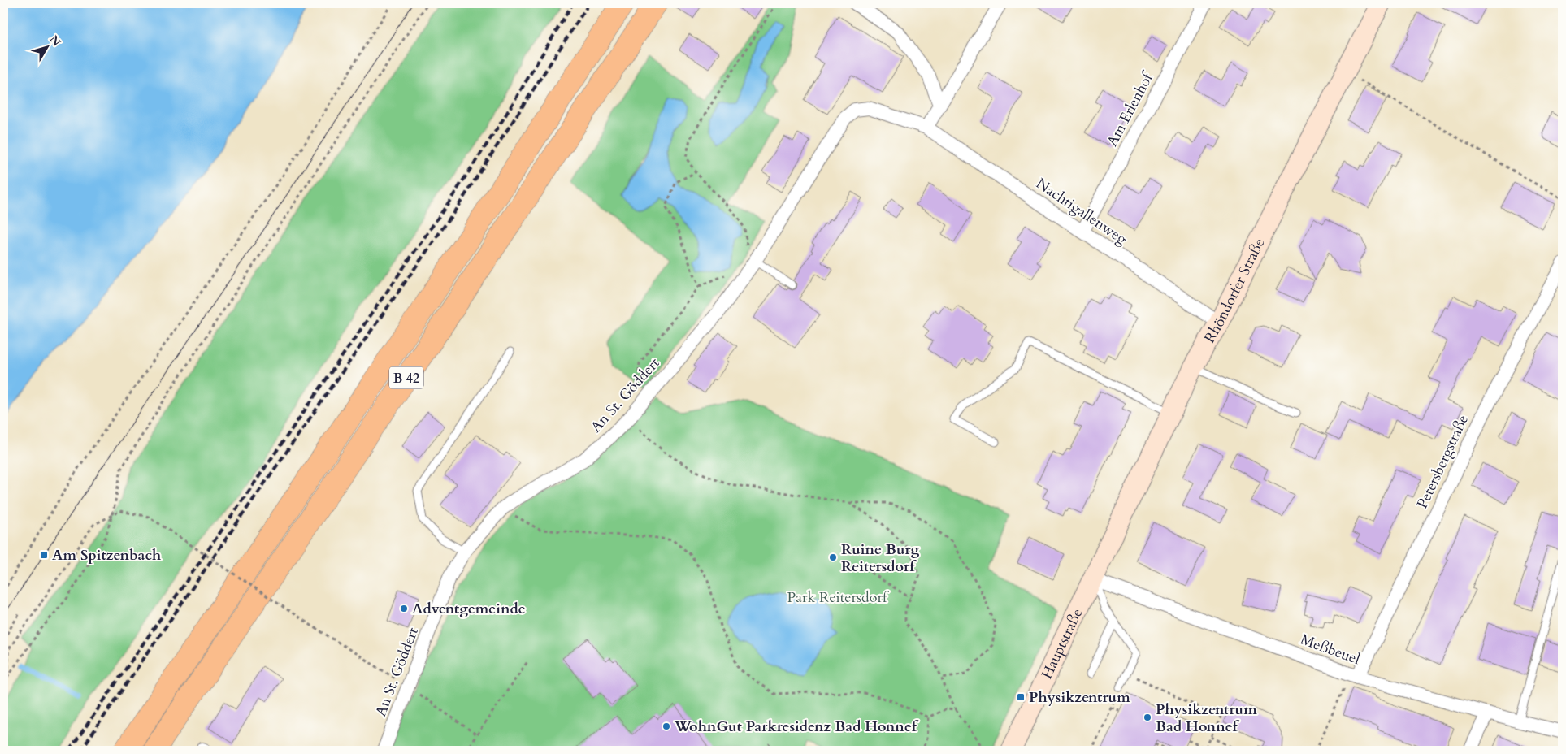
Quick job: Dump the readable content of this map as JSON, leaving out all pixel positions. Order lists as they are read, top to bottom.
{
  "streets": {
    "highway": ["B 42"],
    "main road": ["Rhöndorfer Straße", "Hauptstraße"],
    "street": [
      "Am Erlenhof",
      "Nachtigallenweg",
      "An St. Göddert",
      "Petersbergstraße",
      "Meßbeuel"
    ]
  },
  "crossings": [
    ["Am Erlenhof", "Nachtigallenweg"],
    ["Nachtigallenweg", "Rhöndorfer Straße"],
    ["Nachtigallenweg", "An St. Göddert"],
    ["Rhöndorfer Straße", "Hauptstraße"],
    ["Rhöndorfer Straße", "Meßbeuel"],
    ["Petersbergstraße", "Meßbeuel"],
    ["Hauptstraße", "Meßbeuel"]
  ],
  "parks": ["Park Reitersdorf"],
  "places": {
    "transit": ["Am Spitzenbach", "Physikzentrum"],
    "other": [
      "Ruine Burg Reitersdorf",
      "Adventgemeinde",
      "Physikzentrum Bad Honnef",
      "WohnGut Parkresidenz Bad Honnef"
    ]
  },
  "north": "top right"
}
